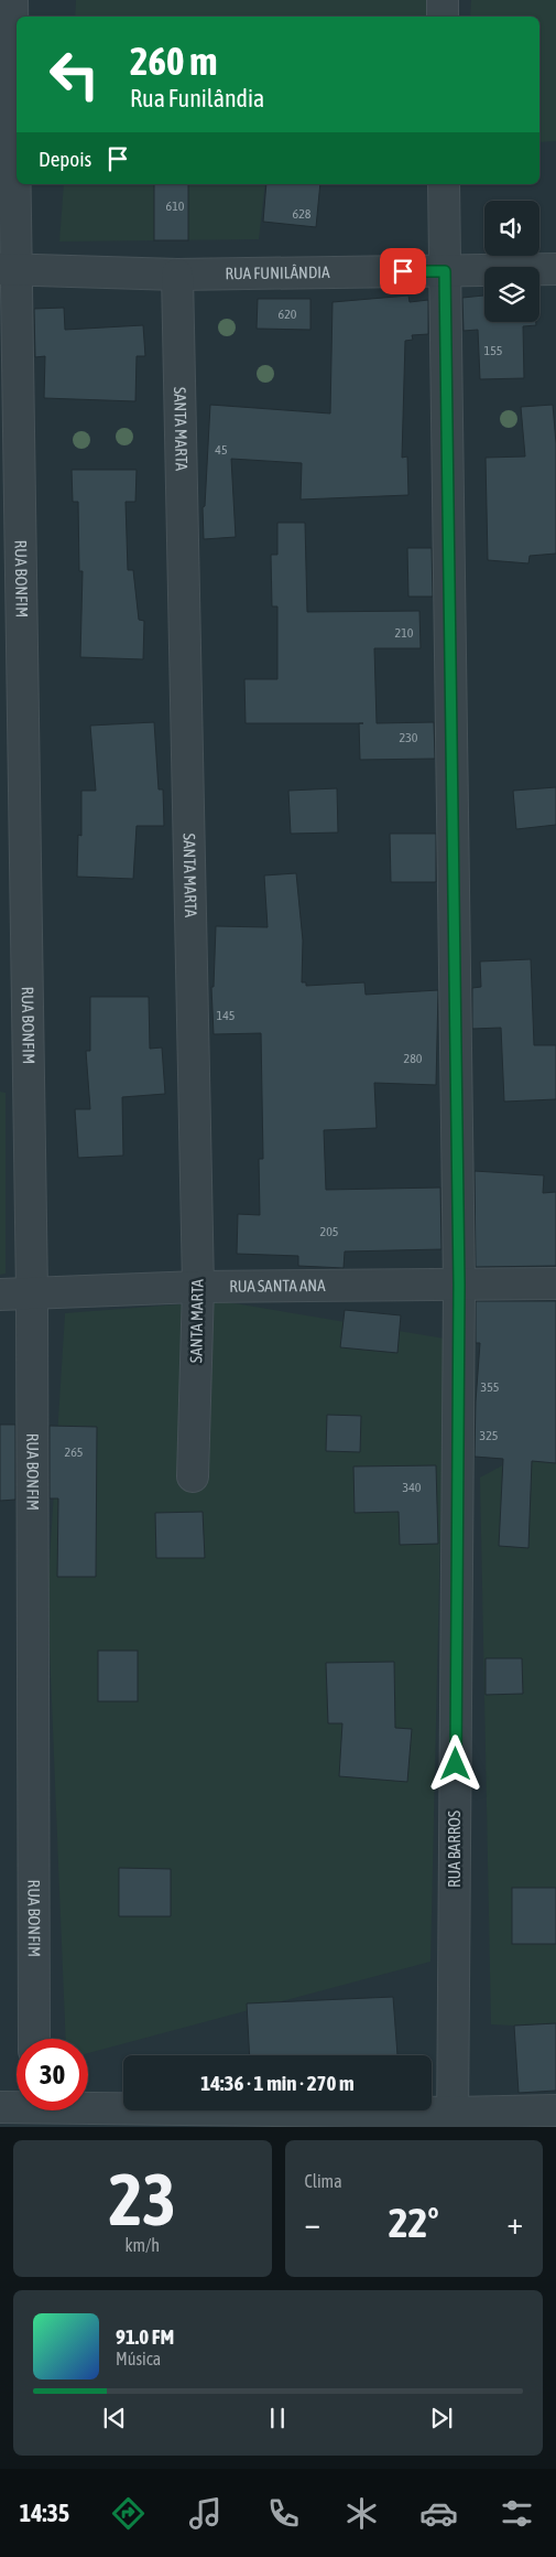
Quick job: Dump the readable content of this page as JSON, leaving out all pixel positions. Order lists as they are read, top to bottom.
{
  "streets": {
    "street": [
      "RUA FUNILÂNDIA",
      "SANTA MARTA",
      "RUA BONFIM",
      "RUA SANTA ANA",
      "RUA BARROS"
    ]
  },
  "crossings": [
    ["RUA FUNILÂNDIA", "SANTA MARTA"],
    ["RUA FUNILÂNDIA", "RUA BONFIM"],
    ["RUA FUNILÂNDIA", "RUA BARROS"],
    ["SANTA MARTA", "RUA SANTA ANA"],
    ["RUA BONFIM", "RUA SANTA ANA"],
    ["RUA SANTA ANA", "RUA BARROS"]
  ],
  "house_numbers": [
    "610",
    "628",
    "620",
    "155",
    "45",
    "210",
    "230",
    "145",
    "280",
    "205",
    "355",
    "325",
    "265",
    "340"
  ],
  "page": {
    "turn": ["260 m", "Rua Funilândia"],
    "then": "Depois",
    "limit": "30",
    "trip": "14:36 · 1 min · 270 m",
    "tile": [
      ["23", "km/h"],
      "Clima"
    ],
    "heat": ["−", "22°", "+"],
    "song": ["91.0 FM", "Música"],
    "tabs": "14:35"
  }
}
